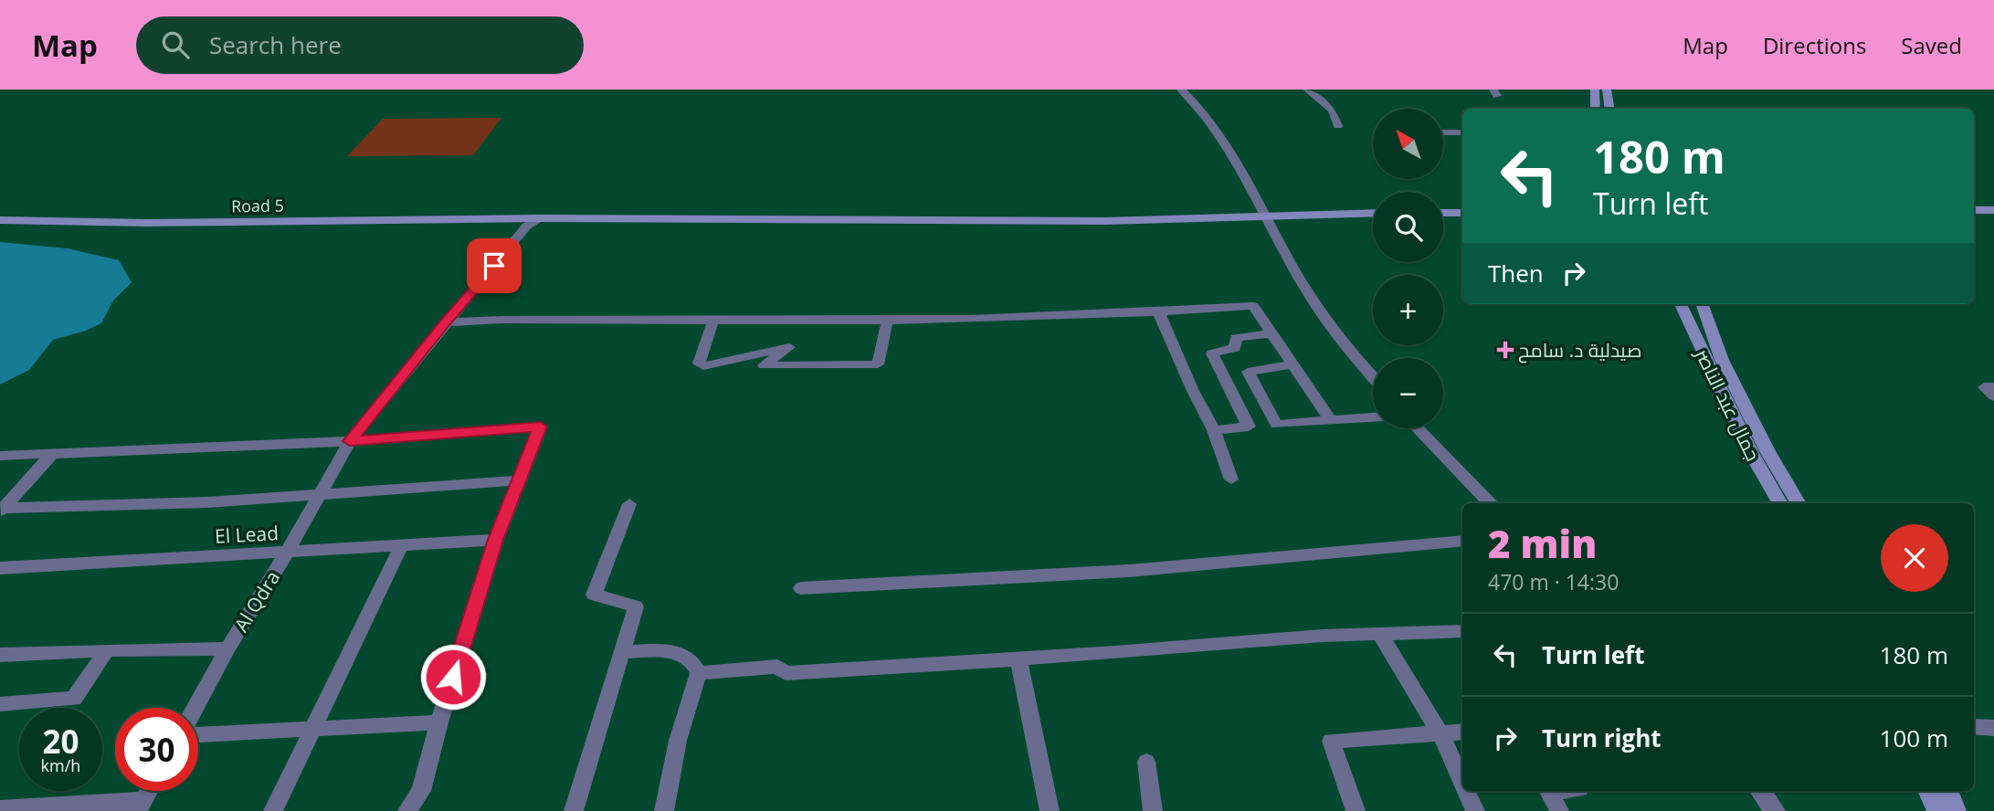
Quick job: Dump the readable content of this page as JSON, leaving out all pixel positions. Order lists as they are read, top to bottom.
{
  "streets": {
    "main road": ["Road 5", "جمال عبد الناصر"],
    "street": ["El Lead", "Al Qdra"]
  },
  "crossings": [
    ["Road 5", "Al Qdra"],
    ["El Lead", "Al Qdra"]
  ],
  "places": {
    "health": ["صيدلية د. سامح"]
  },
  "north": "top left",
  "page": {
    "header": "Map",
    "search": "Search here",
    "nav": ["Map", "Directions", "Saved"],
    "map_buttons": ["+", "−"],
    "turn": ["180 m", "Turn left"],
    "then": "Then",
    "heading": ["2 min", "470 m · 14:30"],
    "list": [
      {
        "name": "Turn left",
        "value": "180 m"
      },
      {
        "name": "Turn right",
        "value": "100 m"
      }
    ],
    "speed": "20 km/h",
    "limit": "30"
  }
}
